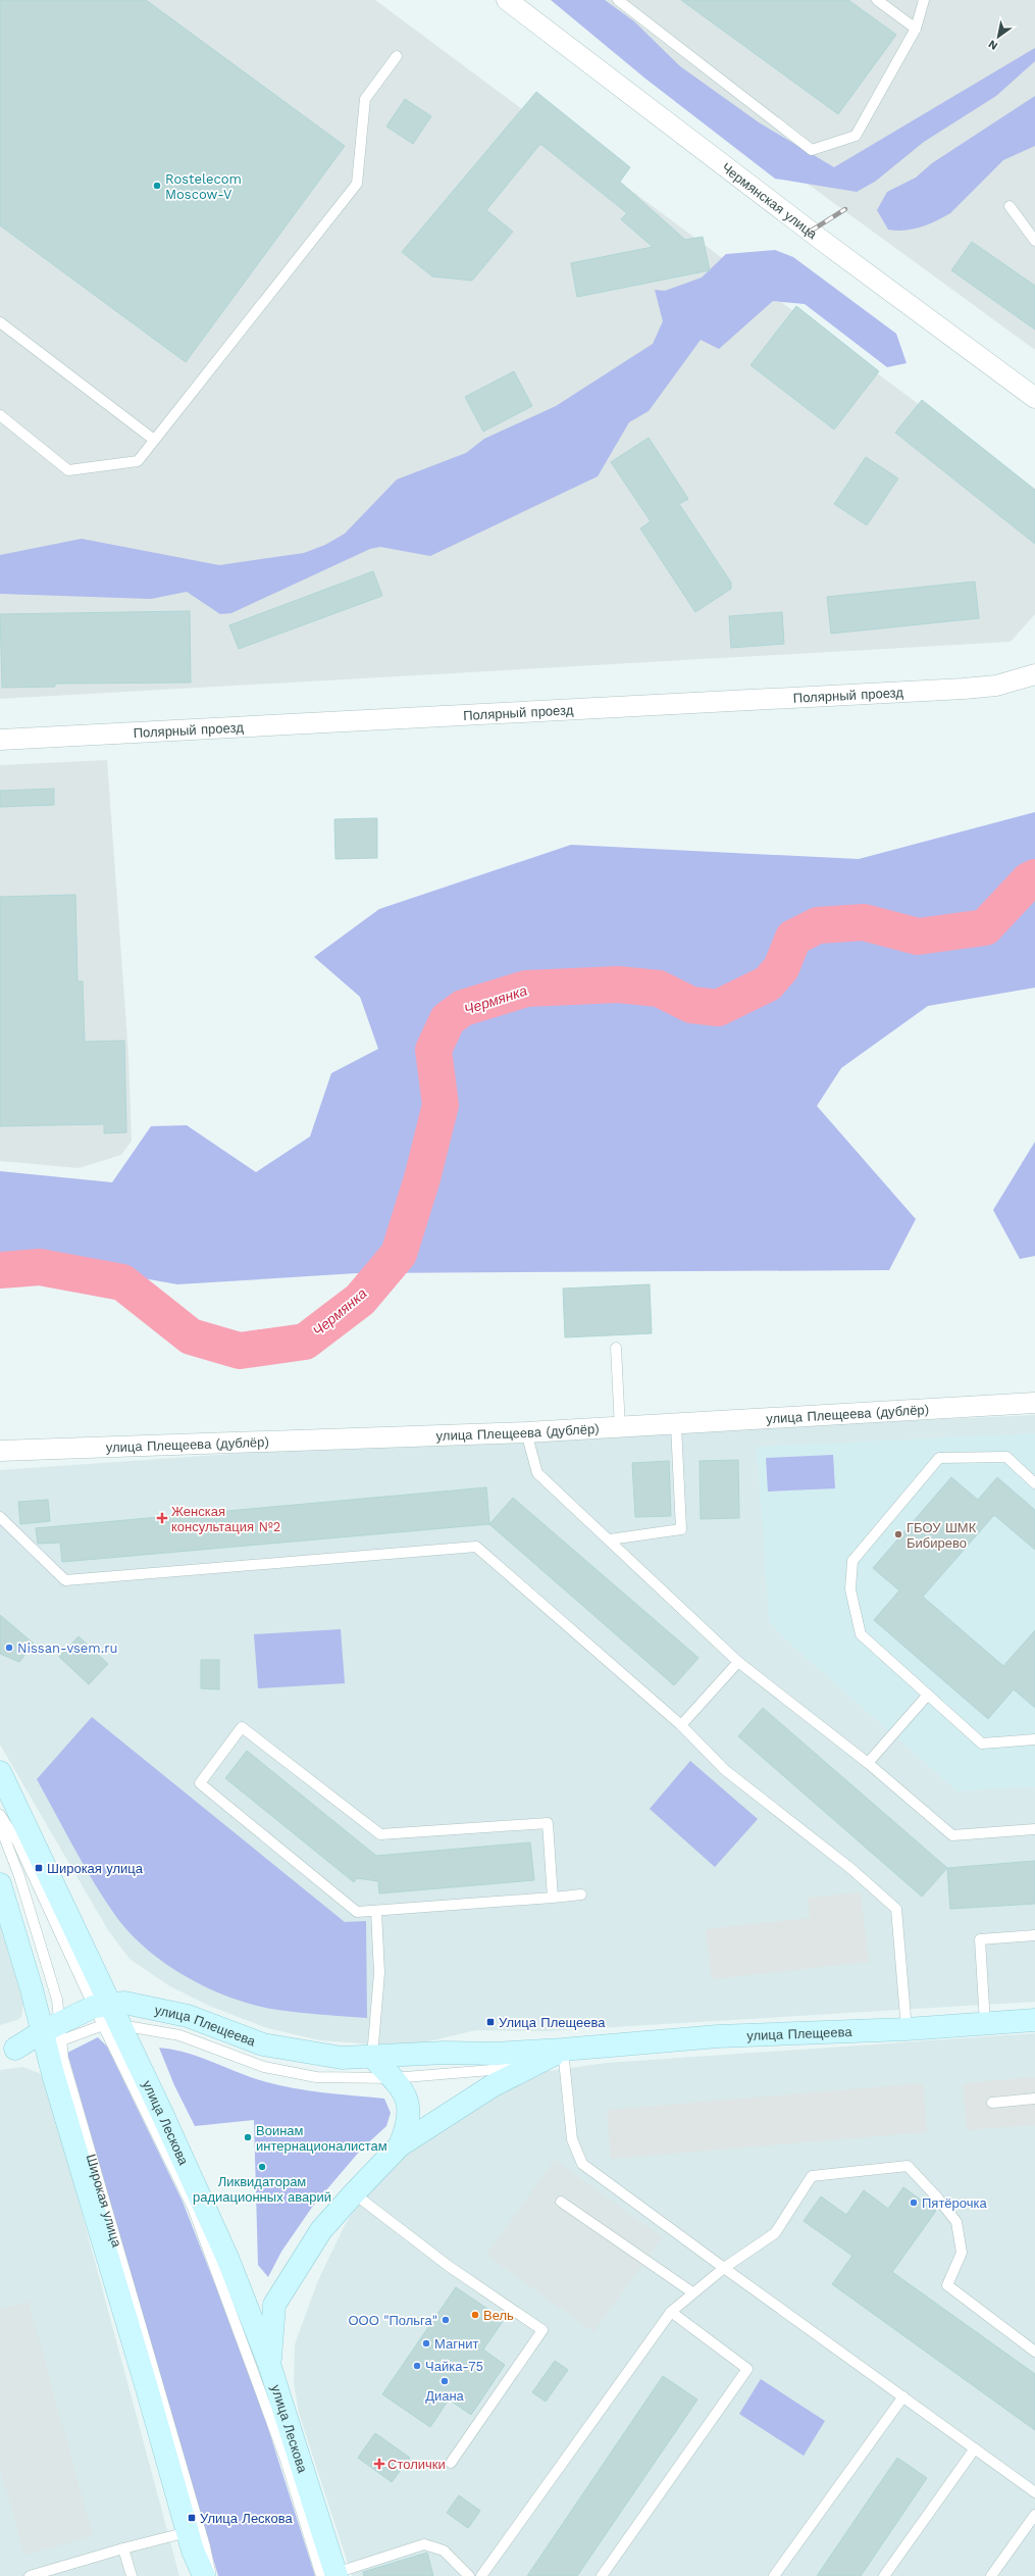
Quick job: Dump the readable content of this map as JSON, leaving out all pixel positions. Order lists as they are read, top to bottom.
{
  "streets": {
    "main road": ["улица Плещеева", "улица Лескова"],
    "street": ["Чермянская улица", "Полярный проезд", "улица Плещеева (дублёр)"],
    "lane": ["Широкая улица"]
  },
  "crossings": [
    ["улица Плещеева", "улица Лескова"],
    ["улица Плещеева", "Широкая улица"]
  ],
  "water": ["Чермянка"],
  "places": {
    "other": [
      "Rostelecom Moscow-V",
      "ГБОУ ШМК Бибирево",
      "Nissan-vsem.ru",
      "Воинам интернационалистам",
      "Ликвидаторам радиационных аварий",
      "Пятёрочка",
      "Вель",
      "ООО \"Польга\"",
      "Магнит",
      "Чайка-75",
      "Диана"
    ],
    "health": ["Женская консультация №2", "Столички"],
    "transit": ["Широкая улица", "Улица Плещеева", "Улица Лескова"]
  },
  "north": "bottom left"
}
